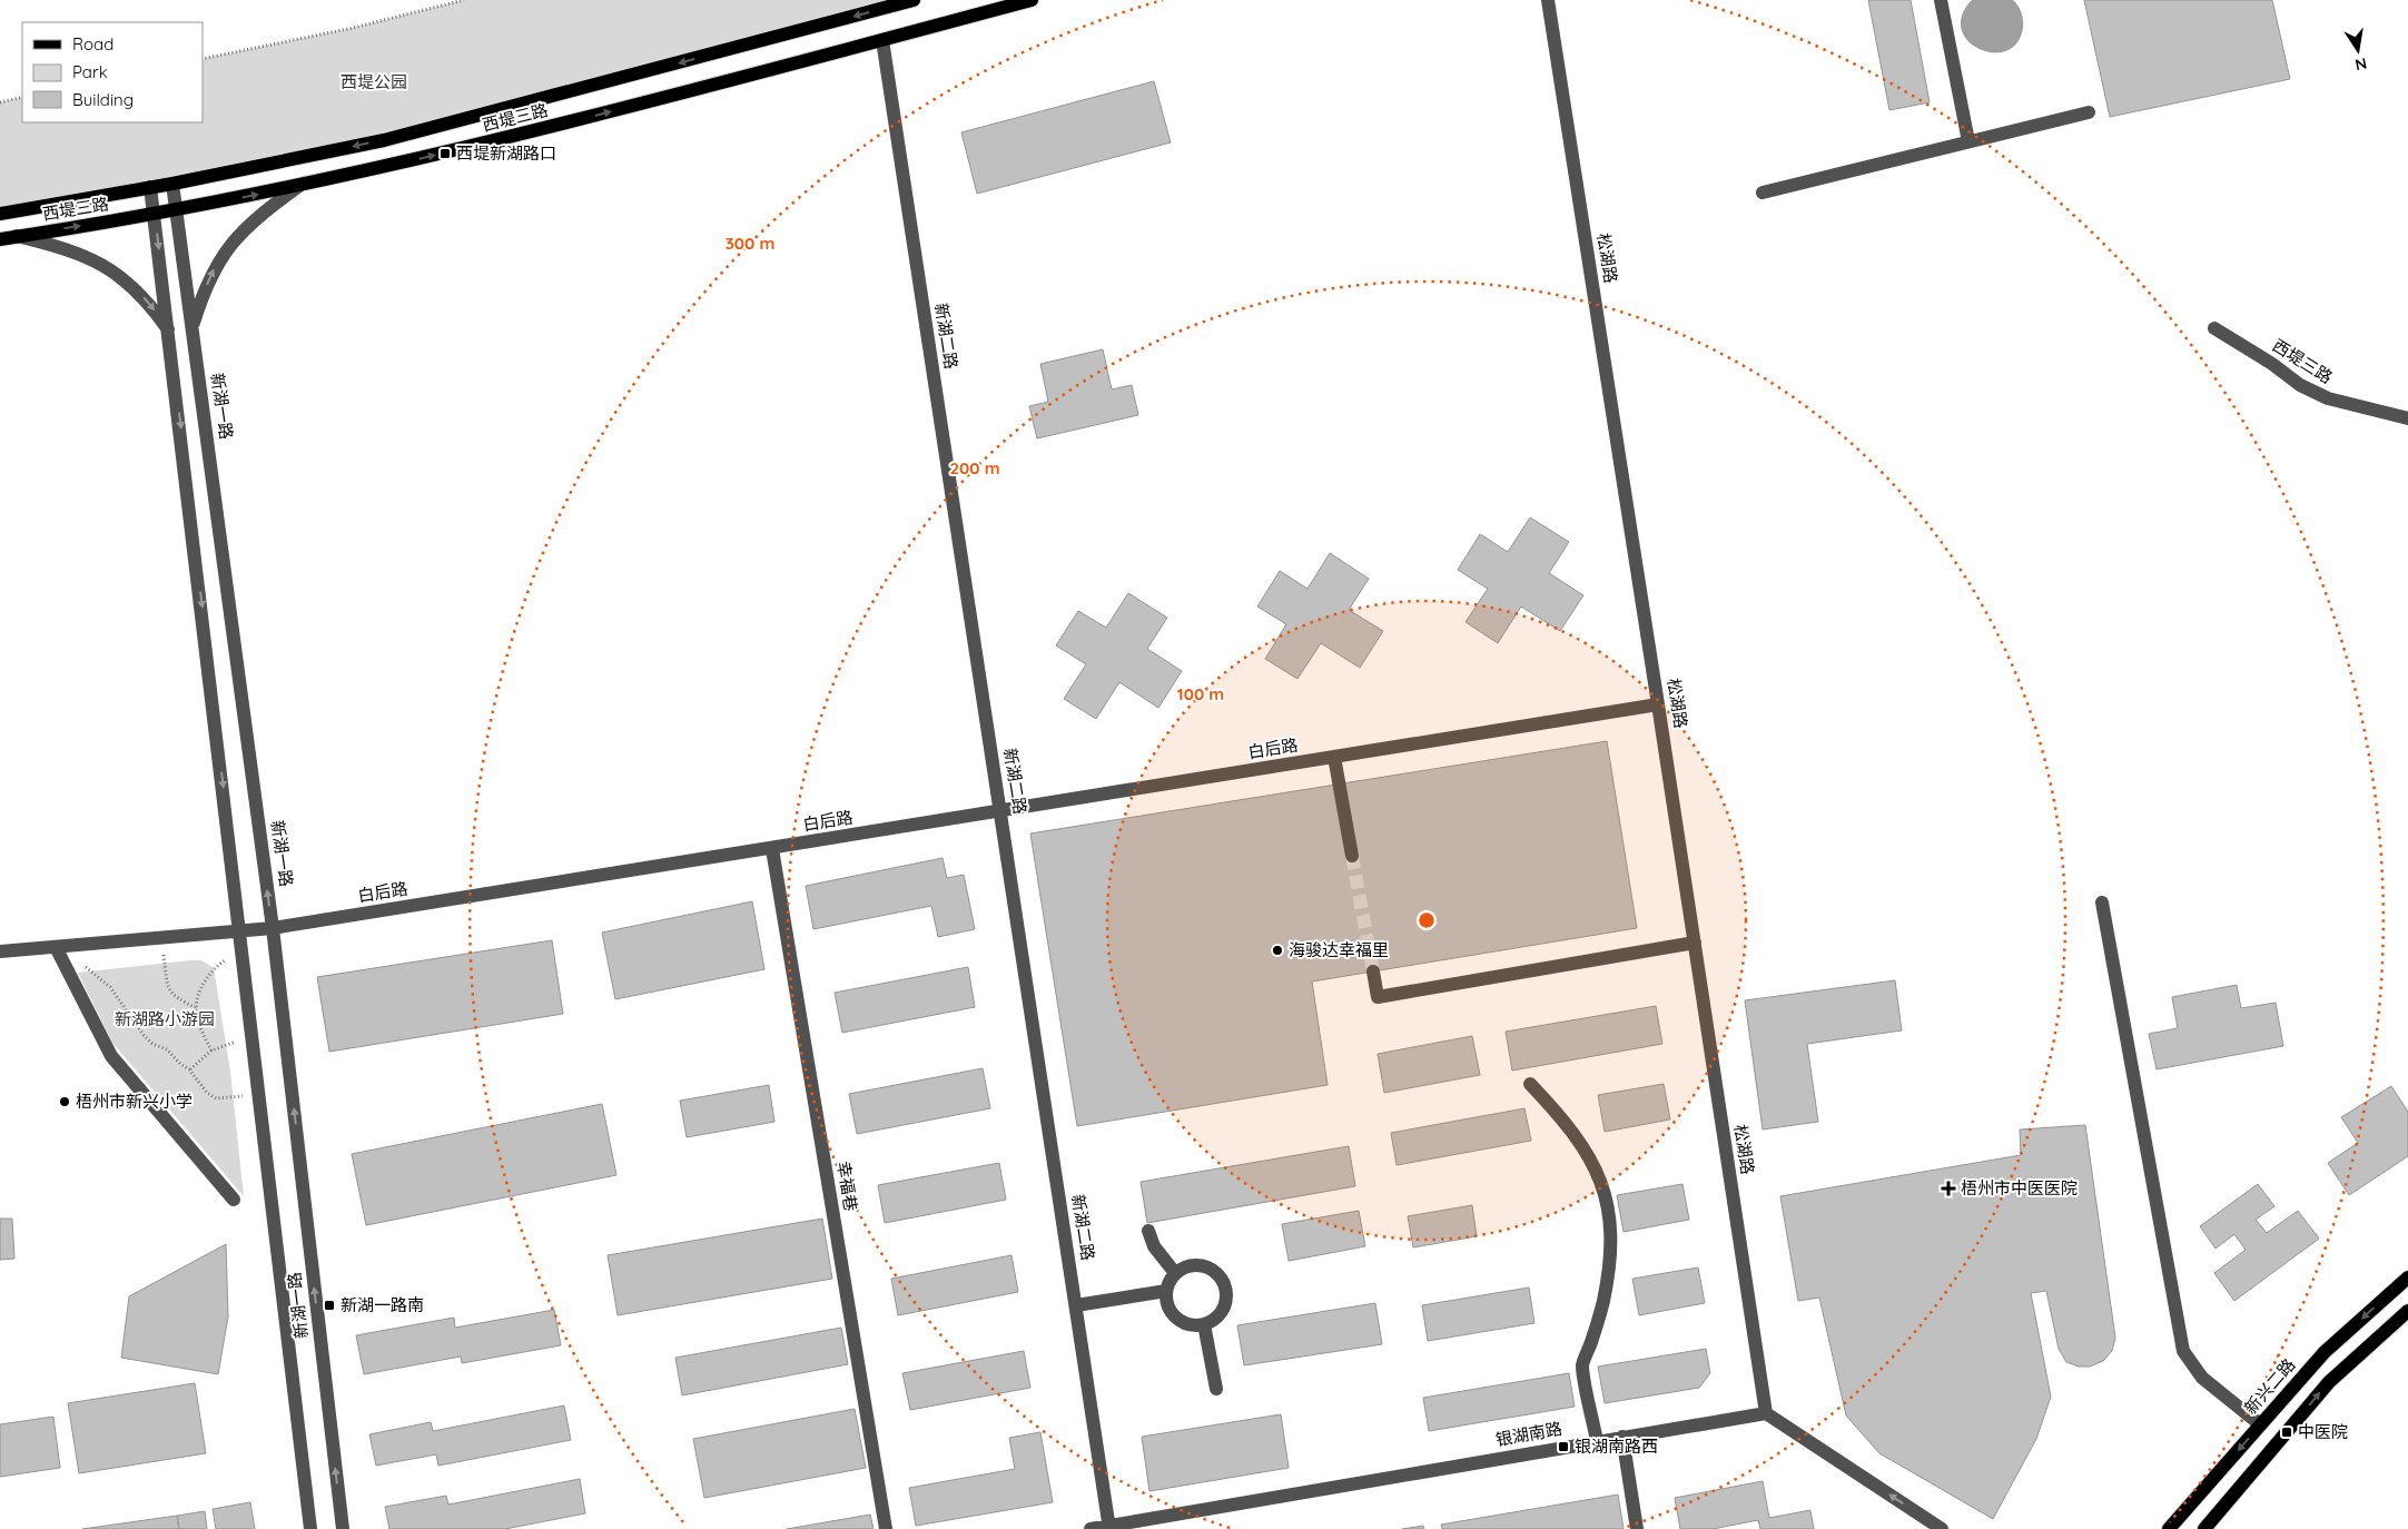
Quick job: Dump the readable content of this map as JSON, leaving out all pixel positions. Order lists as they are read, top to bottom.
{
  "streets": {
    "main road": ["西堤三路", "新兴二路"],
    "street": [
      "松湖路",
      "新湖二路",
      "新湖一路",
      "白后路",
      "幸福巷",
      "银湖南路"
    ]
  },
  "crossings": [
    ["西堤三路", "新湖二路"],
    ["西堤三路", "新湖一路"],
    ["松湖路", "白后路"],
    ["松湖路", "银湖南路"],
    ["新湖二路", "白后路"],
    ["新湖二路", "银湖南路"],
    ["新湖一路", "白后路"],
    ["白后路", "幸福巷"]
  ],
  "parks": ["西堤公园", "新湖路小游园"],
  "places": {
    "transit": [
      "西堤新湖路口",
      "新湖一路南",
      "中医院",
      "银湖南路西"
    ],
    "other": ["海骏达幸福里", "梧州市新兴小学"],
    "health": ["梧州市中医医院"]
  },
  "legend": ["Road", "Park", "Building"],
  "north": "bottom",
  "rings": ["300 m", "200 m", "100 m"]
}
